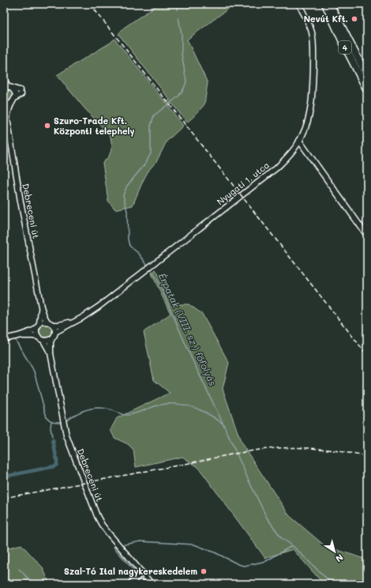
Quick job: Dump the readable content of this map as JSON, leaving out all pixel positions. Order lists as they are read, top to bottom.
{
  "streets": {
    "main road": ["4"],
    "street": ["Nyugati 1. utca", "Debreceni út"]
  },
  "water": ["Érpatak (VIII. sz.) főfolyás"],
  "places": ["Nevút Kft.", "Szuro-Trade Kft. Központi telephely", "Szal-Tó Ital nagykereskedelem"],
  "north": "bottom right"
}
